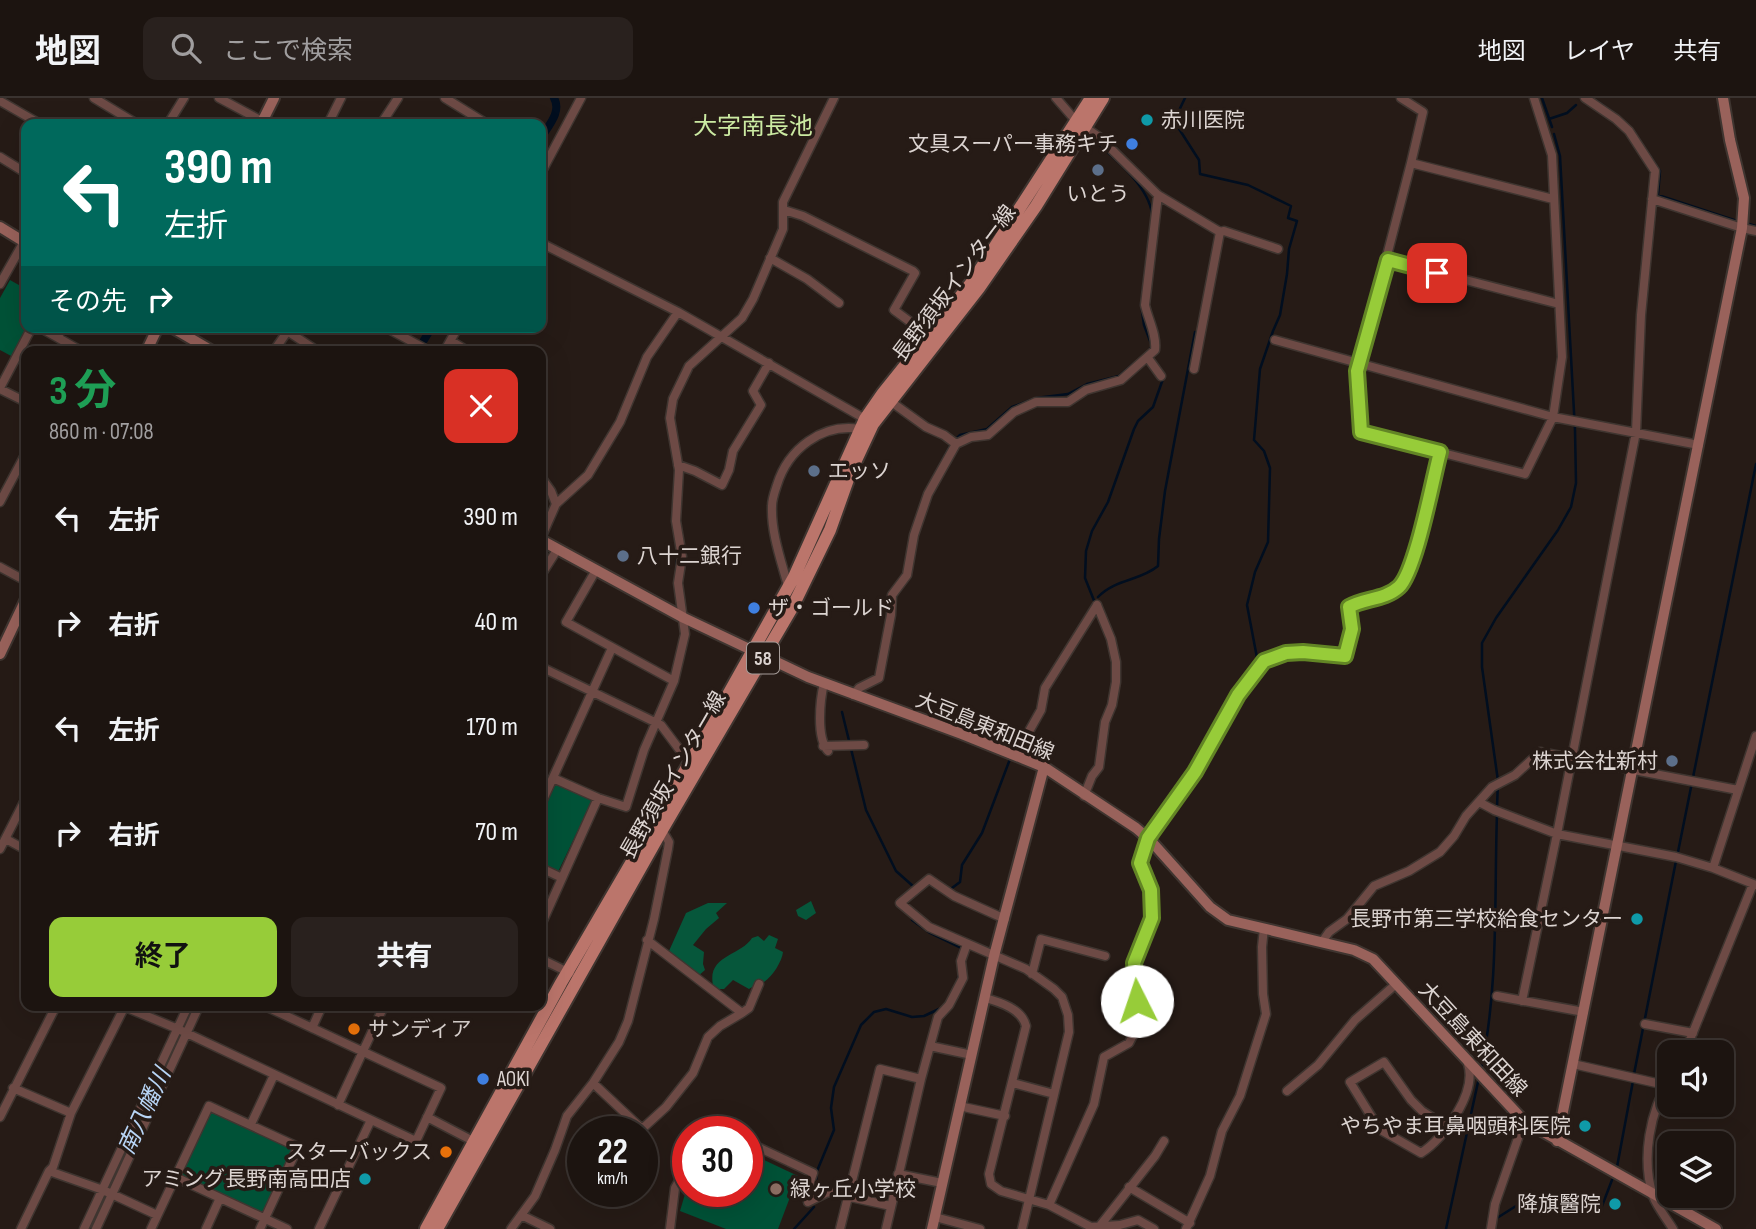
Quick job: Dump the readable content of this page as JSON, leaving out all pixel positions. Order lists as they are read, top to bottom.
{
  "streets": {
    "main road": ["長野須坂インター線", "58"],
    "street": ["大豆島東和田線"]
  },
  "crossings": [
    ["長野須坂インター線", "大豆島東和田線"]
  ],
  "districts": ["大字南長池"],
  "water": ["南八幡川"],
  "places": [
    "赤川医院",
    "文具スーパー事務キチ",
    "いとう",
    "エッソ",
    "八十二銀行",
    "ザ・ゴールド",
    "株式会社新村",
    "長野市第三学校給食センター",
    "サンディア",
    "AOKI",
    "やちやま耳鼻咽頭科医院",
    "スターバックス",
    "アミング長野南高田店",
    "緑ヶ丘小学校",
    "降旗醫院"
  ],
  "page": {
    "header": "地図",
    "search": "ここで検索",
    "nav": ["地図", "レイヤ", "共有"],
    "turn": ["390 m", "左折"],
    "then": "その先",
    "heading": ["3 分", "860 m · 07:08"],
    "list": [
      {
        "name": "左折",
        "value": "390 m"
      },
      {
        "name": "右折",
        "value": "40 m"
      },
      {
        "name": "左折",
        "value": "170 m"
      },
      {
        "name": "右折",
        "value": "70 m"
      }
    ],
    "buttons": ["終了", "共有"],
    "speed": "22 km/h",
    "limit": "30"
  }
}
